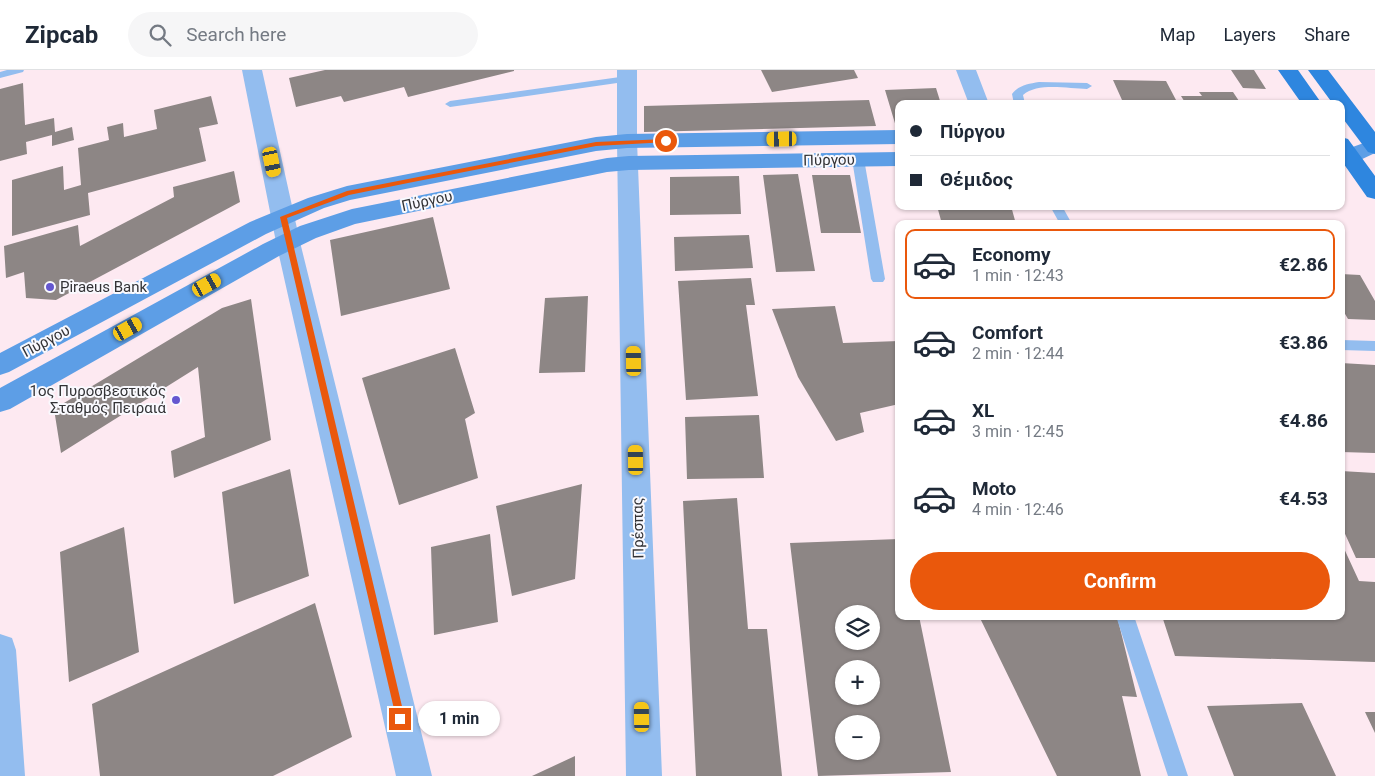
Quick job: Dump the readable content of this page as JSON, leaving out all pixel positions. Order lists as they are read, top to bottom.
{
  "streets": {
    "street": ["Πύργου", "Πρέσπας"]
  },
  "crossings": [
    ["Πύργου", "Πρέσπας"]
  ],
  "places": ["Piraeus Bank", "1ος Πυροσβεστικός Σταθμός Πειραιά"],
  "page": {
    "header": "Zipcab",
    "search": "Search here",
    "nav": ["Map", "Layers", "Share"],
    "banner": ["Πύργου", "Θέμιδος"],
    "list": [
      {
        "name": "Economy",
        "note": "1 min · 12:43",
        "value": "€2.86"
      },
      {
        "name": "Comfort",
        "note": "2 min · 12:44",
        "value": "€3.86"
      },
      {
        "name": "XL",
        "note": "3 min · 12:45",
        "value": "€4.86"
      },
      {
        "name": "Moto",
        "note": "4 min · 12:46",
        "value": "€4.53"
      }
    ],
    "buttons": "Confirm",
    "map_buttons": ["+", "−"],
    "bubble": "1 min"
  }
}
